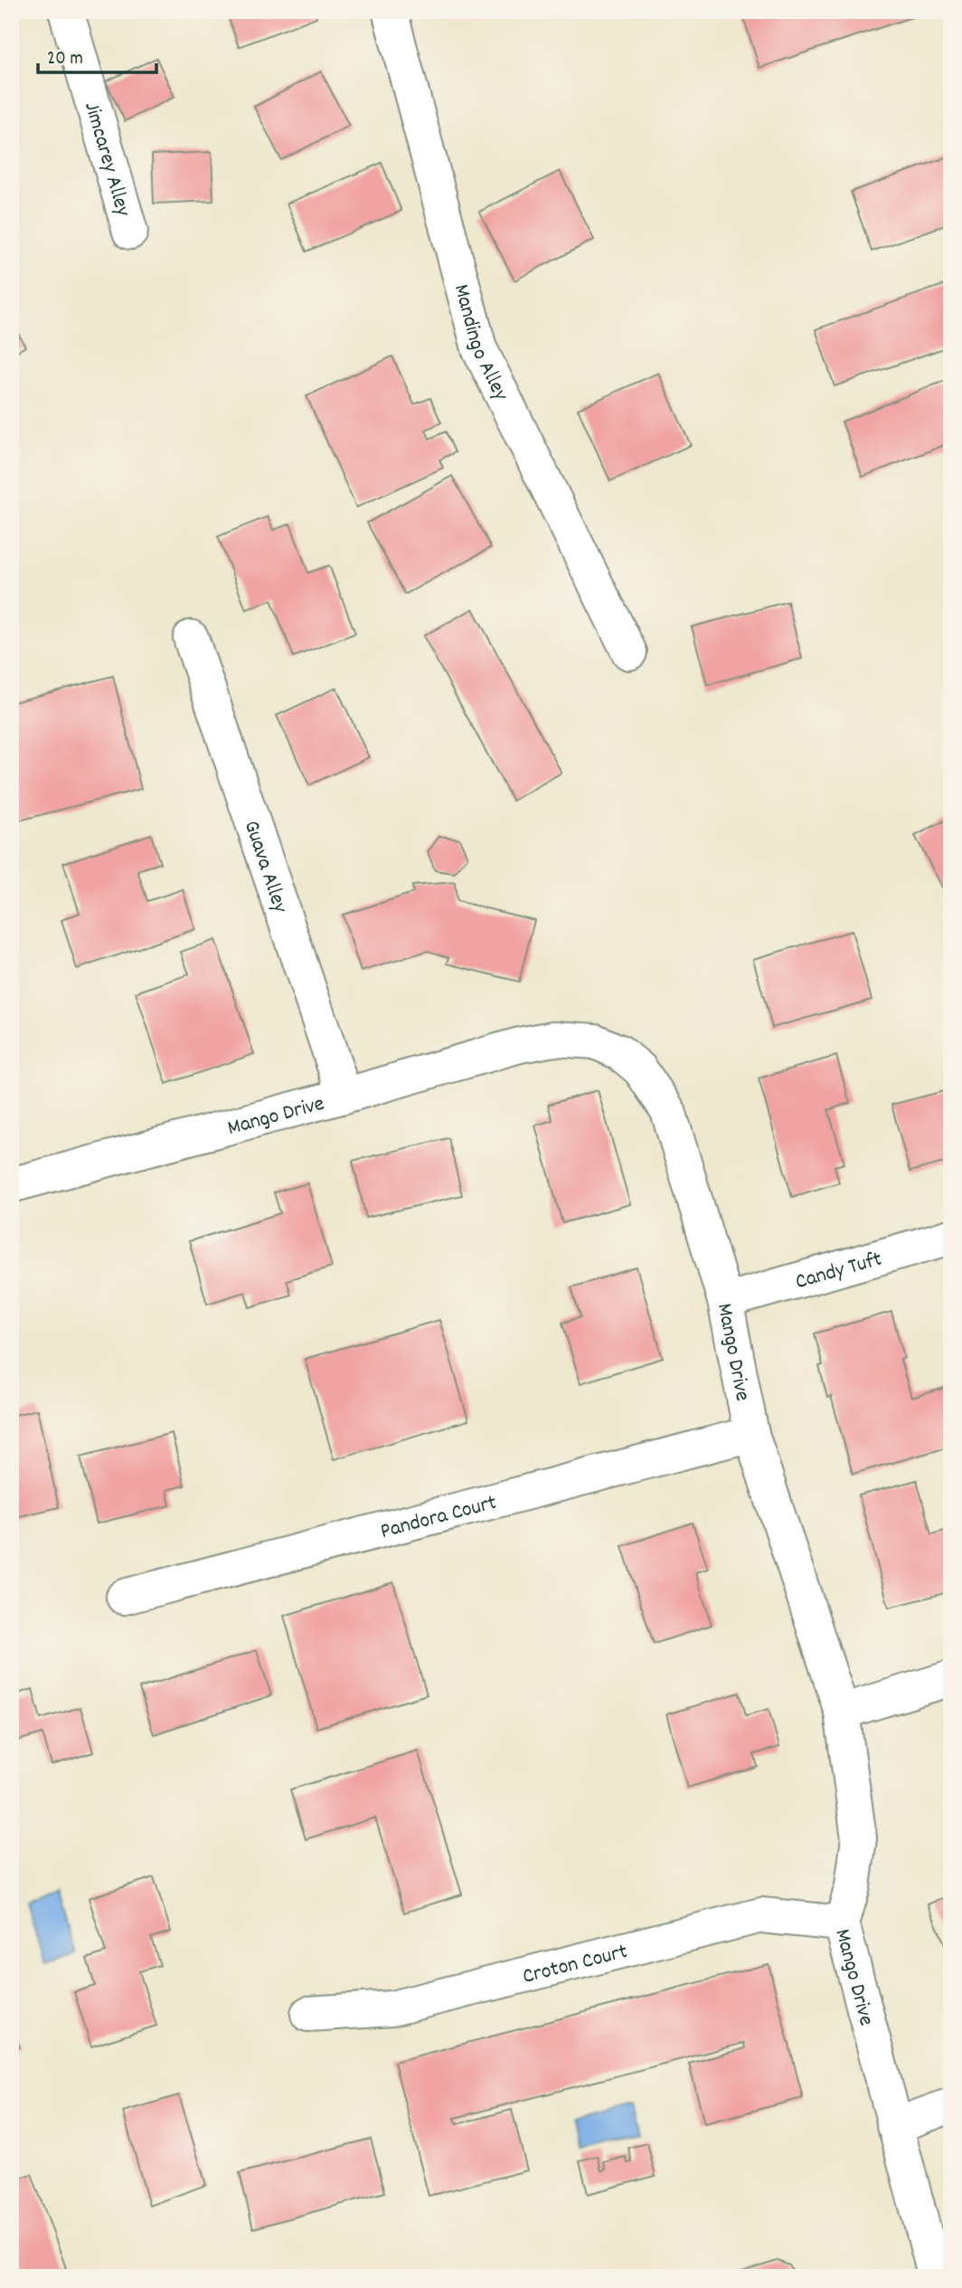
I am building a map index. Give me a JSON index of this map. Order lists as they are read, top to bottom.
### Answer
{
  "streets": {
    "street": [
      "Jimcarey Alley",
      "Mandingo Alley",
      "Guava Alley",
      "Mango Drive",
      "Candy Tuft",
      "Pandora Court",
      "Croton Court"
    ]
  },
  "crossings": [
    ["Guava Alley", "Mango Drive"],
    ["Mango Drive", "Candy Tuft"],
    ["Mango Drive", "Pandora Court"],
    ["Mango Drive", "Croton Court"]
  ],
  "scale_bar": "20 m"
}
